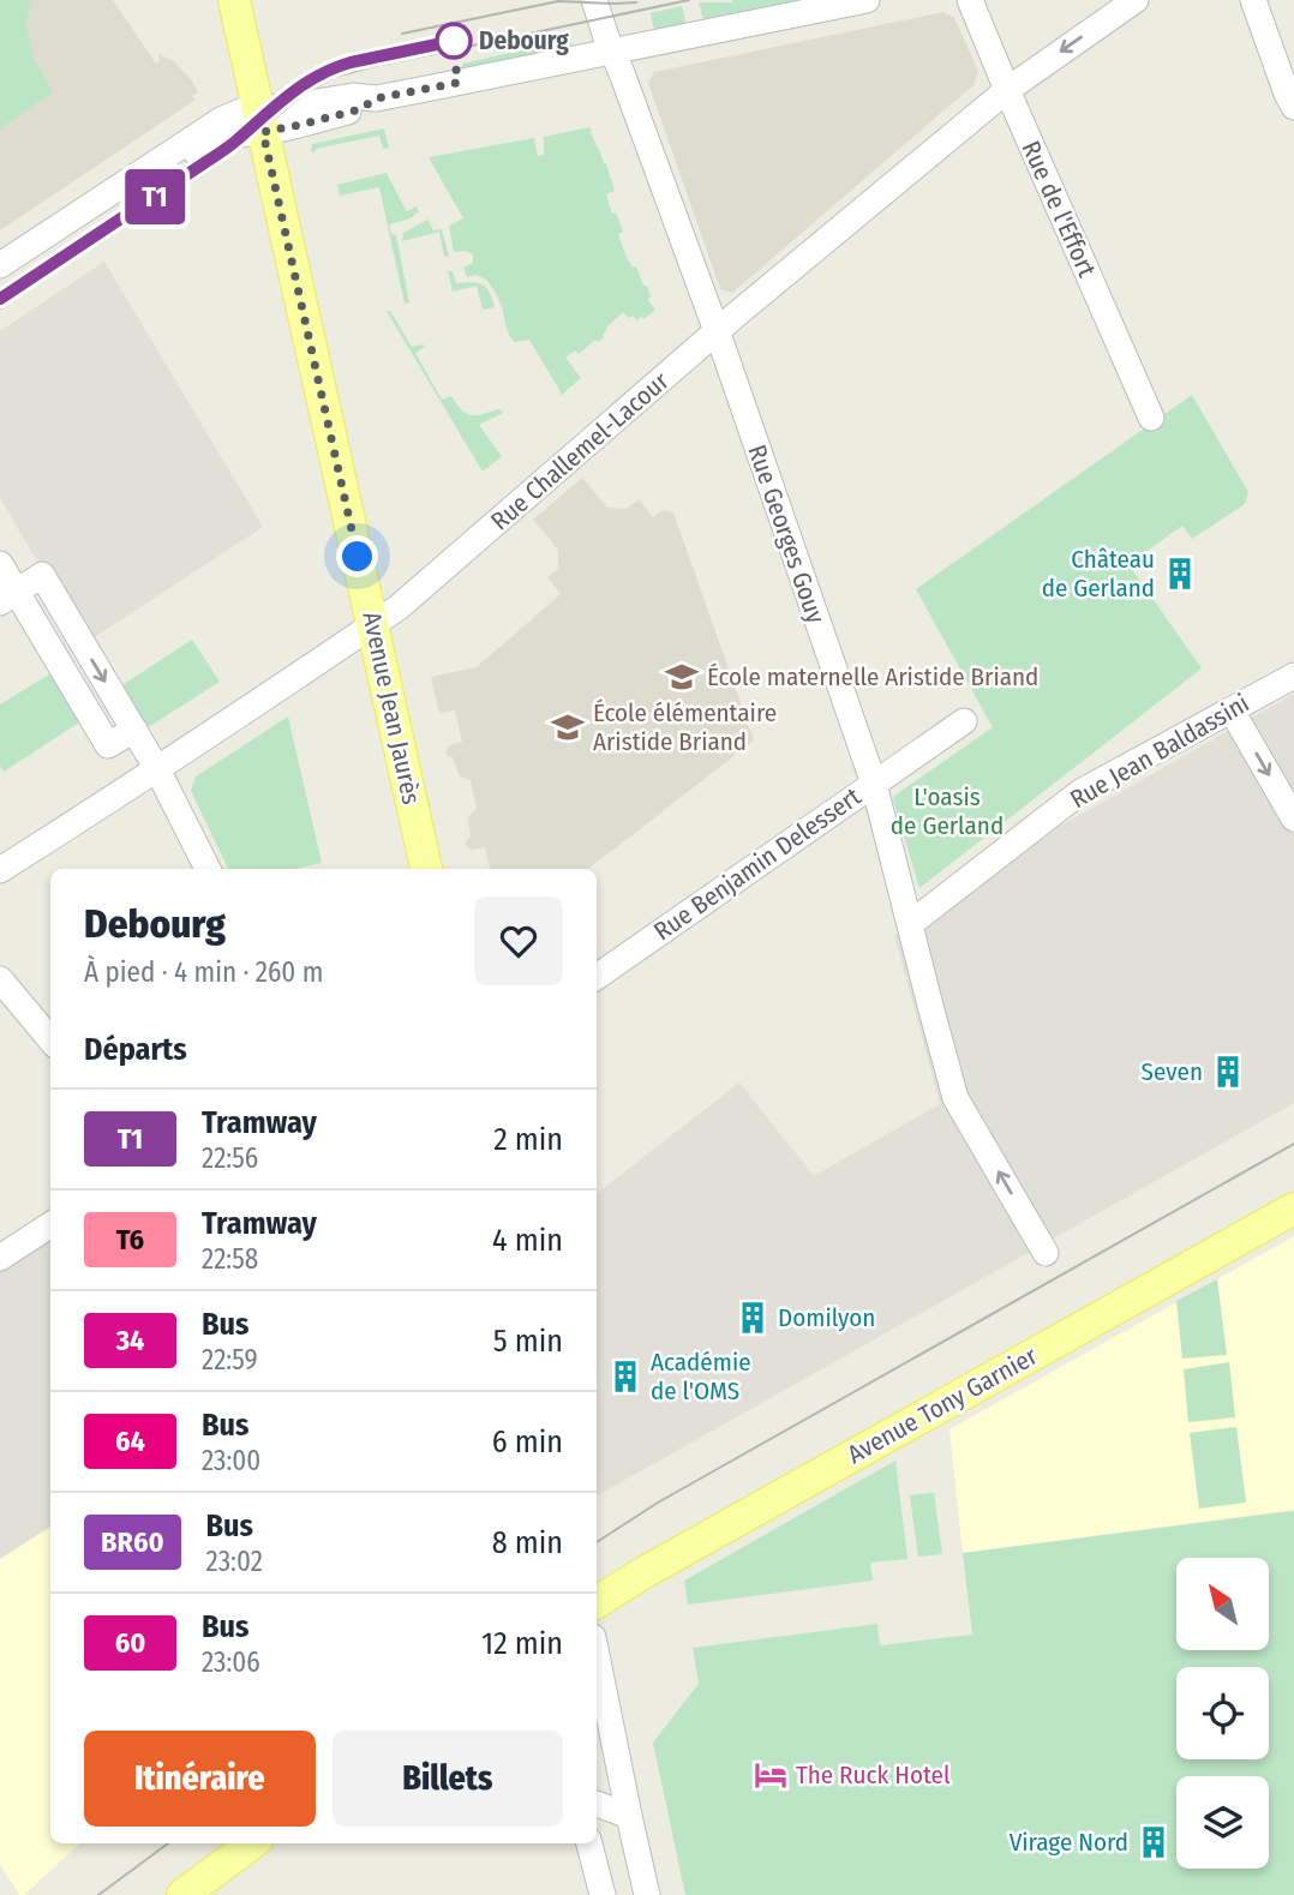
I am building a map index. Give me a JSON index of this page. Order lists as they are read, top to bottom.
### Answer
{
  "streets": {
    "main road": ["Avenue Jean Jaurès", "Avenue Tony Garnier"],
    "street": [
      "Rue de l'Effort",
      "Rue Challemel-Lacour",
      "Rue Georges Gouy",
      "Rue Jean Baldassini",
      "Rue Benjamin Delessert"
    ]
  },
  "crossings": [
    ["Rue de l'Effort", "Rue Challemel-Lacour"],
    ["Rue Challemel-Lacour", "Rue Georges Gouy"],
    ["Rue Challemel-Lacour", "Avenue Jean Jaurès"],
    ["Rue Georges Gouy", "Rue Jean Baldassini"],
    ["Rue Georges Gouy", "Rue Benjamin Delessert"]
  ],
  "parks": ["L'oasis de Gerland"],
  "places": {
    "other": ["Debourg"],
    "building": [
      "Château de Gerland",
      "Seven",
      "Domilyon",
      "Académie de l'OMS",
      "Virage Nord"
    ],
    "school or university": ["École maternelle Aristide Briand", "École élémentaire Aristide Briand"],
    "hotel": ["The Ruck Hotel"]
  },
  "lines": ["tram line T1"],
  "north": "top left",
  "page": {
    "on_map": "T1",
    "heading": [
      ["Debourg", "À pied · 4 min · 260 m"],
      "Départs"
    ],
    "list": [
      {
        "mark": "T1",
        "name": "Tramway",
        "note": "22:56",
        "value": "2 min"
      },
      {
        "mark": "T6",
        "name": "Tramway",
        "note": "22:58",
        "value": "4 min"
      },
      {
        "mark": "34",
        "name": "Bus",
        "note": "22:59",
        "value": "5 min"
      },
      {
        "mark": "64",
        "name": "Bus",
        "note": "23:00",
        "value": "6 min"
      },
      {
        "mark": "BR60",
        "name": "Bus",
        "note": "23:02",
        "value": "8 min"
      },
      {
        "mark": "60",
        "name": "Bus",
        "note": "23:06",
        "value": "12 min"
      }
    ],
    "buttons": ["Itinéraire", "Billets"]
  }
}
